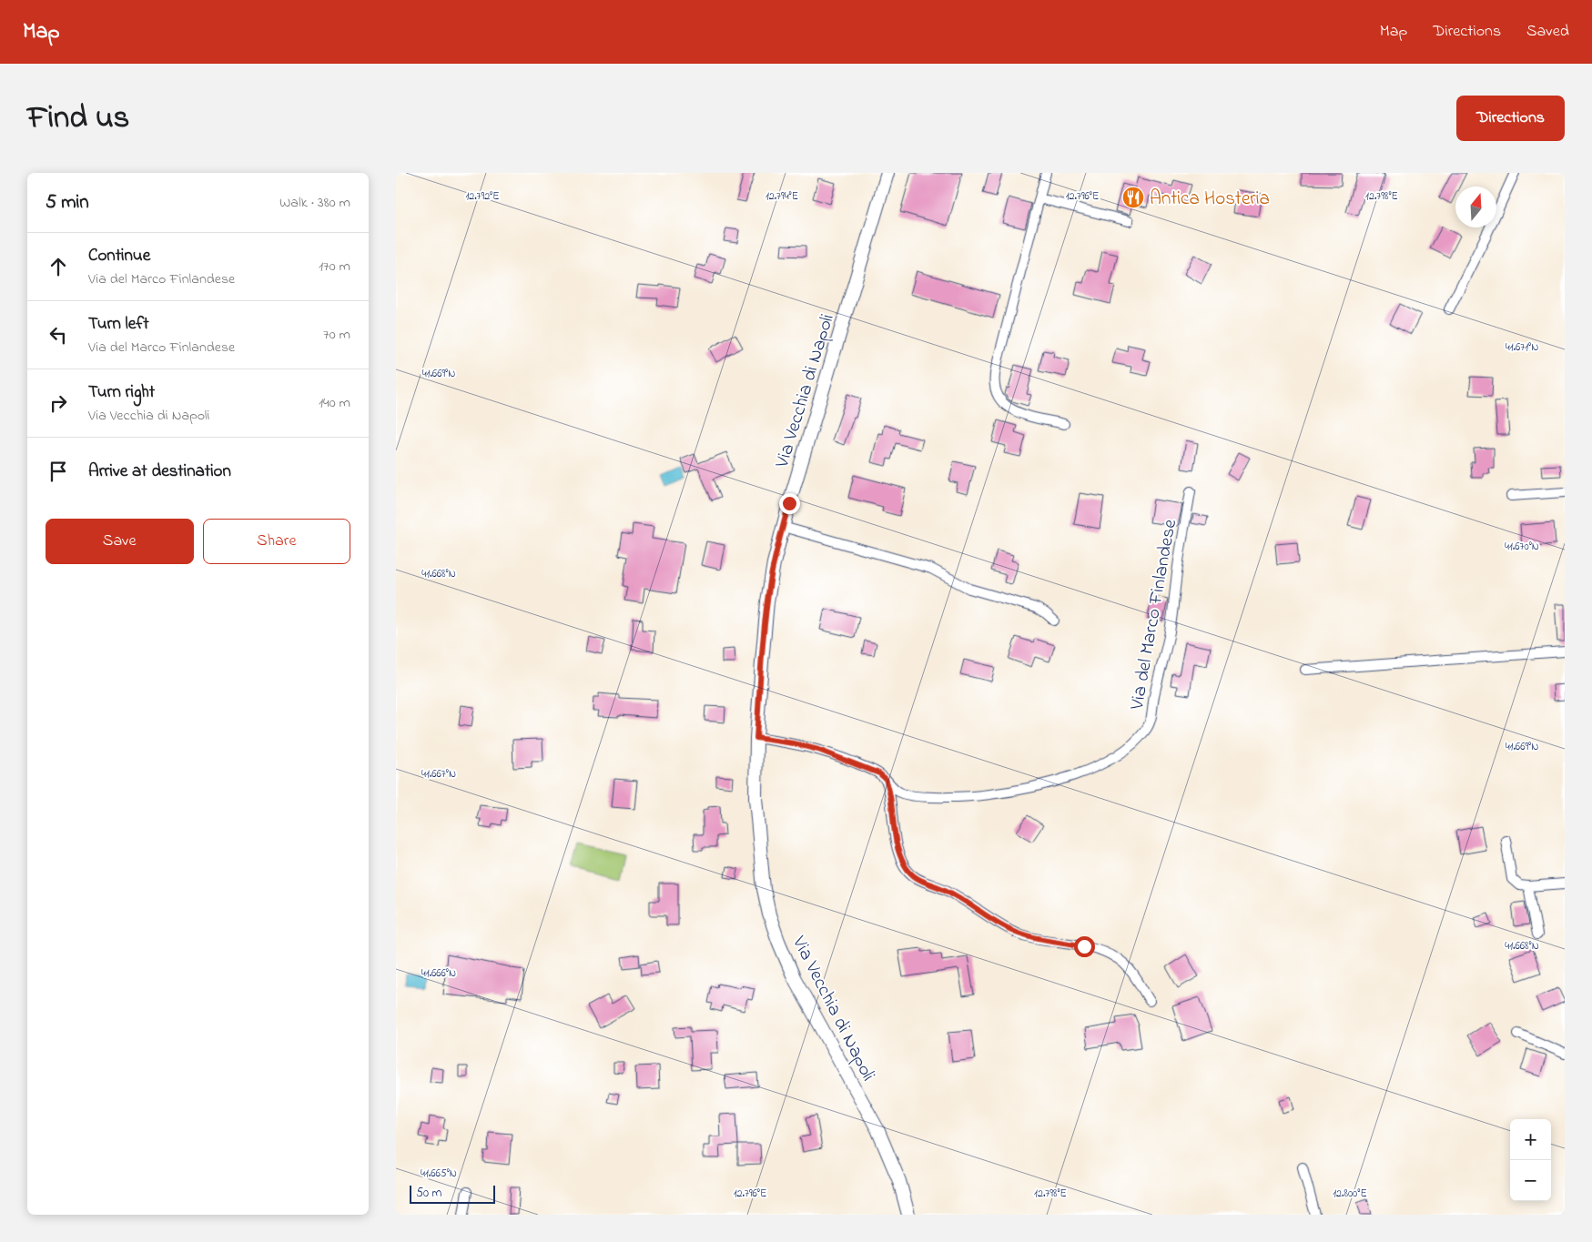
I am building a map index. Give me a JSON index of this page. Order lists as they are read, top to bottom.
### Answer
{
  "streets": {
    "street": ["Via Vecchia di Napoli", "Via del Marco Finlandese"]
  },
  "crossings": [
    ["Via Vecchia di Napoli", "Via del Marco Finlandese"]
  ],
  "places": {
    "restaurant": ["Antica Hosteria"]
  },
  "scale_bar": "50 m",
  "north": "top",
  "page": {
    "header": "Map",
    "nav": ["Map", "Directions", "Saved"],
    "title": "Find us",
    "buttons": [
      "Directions",
      ["Save", "Share"]
    ],
    "heading": ["5 min", "Walk · 380 m"],
    "list": [
      ["Continue", "Via del Marco Finlandese", "170 m"],
      ["Turn left", "Via del Marco Finlandese", "70 m"],
      ["Turn right", "Via Vecchia di Napoli", "140 m"],
      "Arrive at destination"
    ],
    "map_buttons": ["+", "−"],
    "scale": "50 m"
  },
  "coordinates": [
    "12.792°E",
    "12.794°E",
    "12.796°E",
    "12.798°E",
    "41.671°N",
    "41.669°N",
    "41.670°N",
    "41.668°N",
    "41.667°N",
    "41.666°N",
    "41.665°N",
    "12.800°E"
  ]
}
